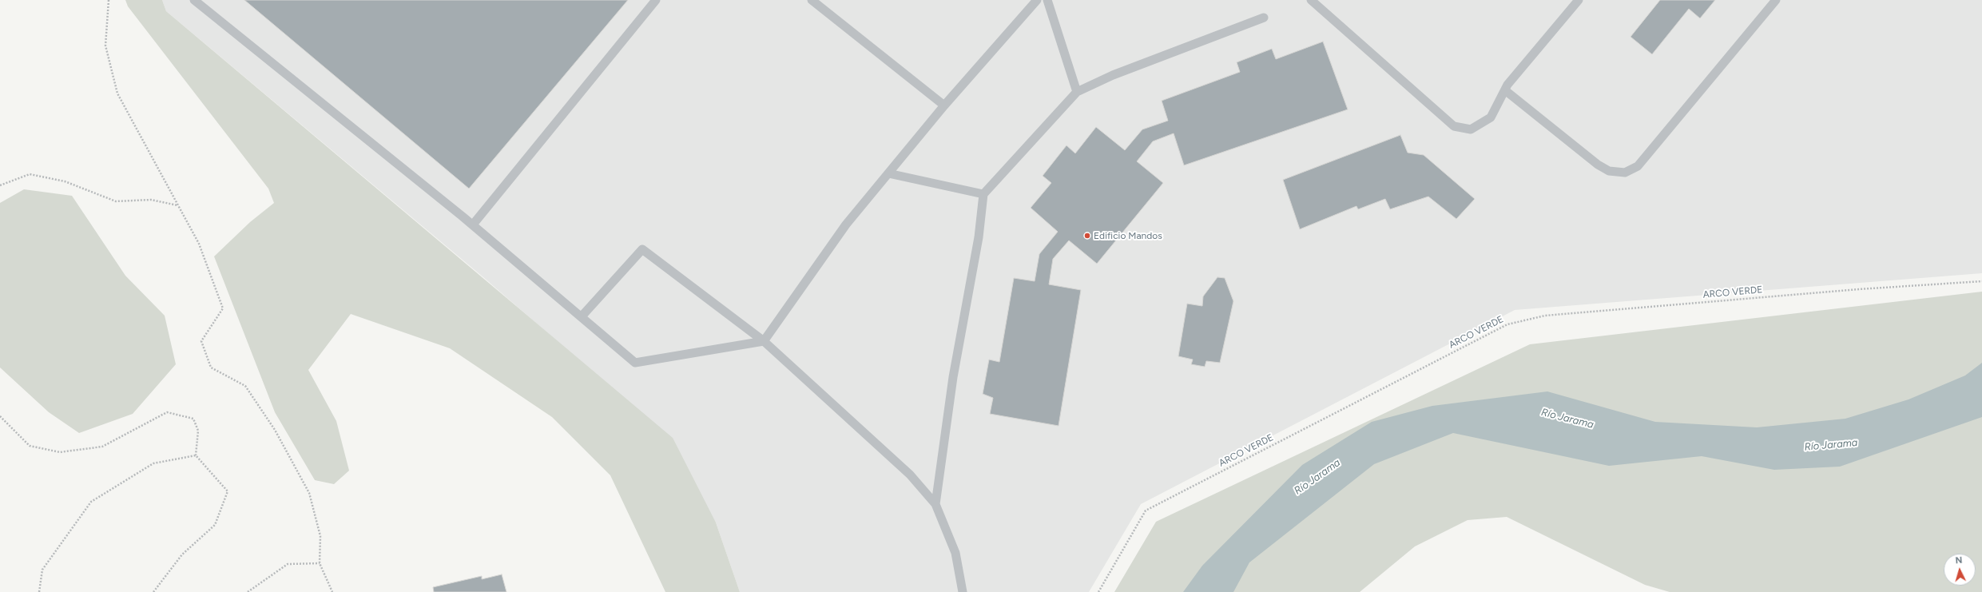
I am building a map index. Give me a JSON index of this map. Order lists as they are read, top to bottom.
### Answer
{
  "streets": {
    "path": ["ARCO VERDE"]
  },
  "water": ["Río Jarama"],
  "places": ["Edificio Mandos"],
  "north": "top"
}
